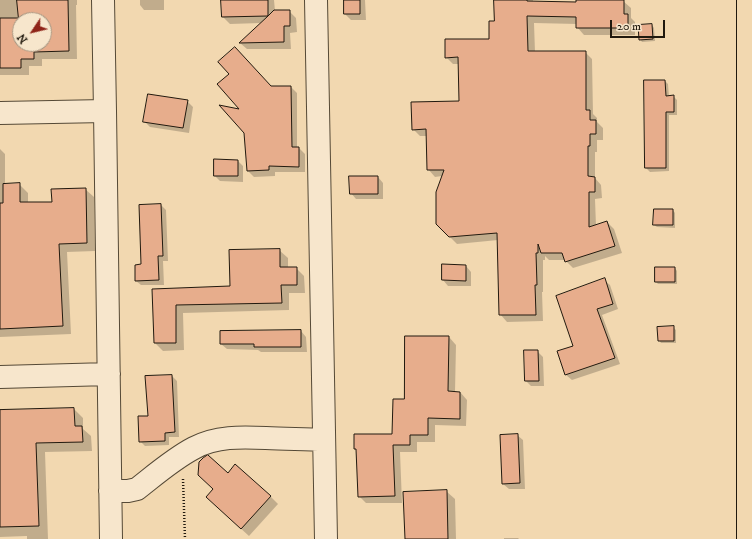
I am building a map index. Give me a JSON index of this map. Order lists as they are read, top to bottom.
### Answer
{
  "scale_bar": "20 m",
  "north": "bottom left"
}
